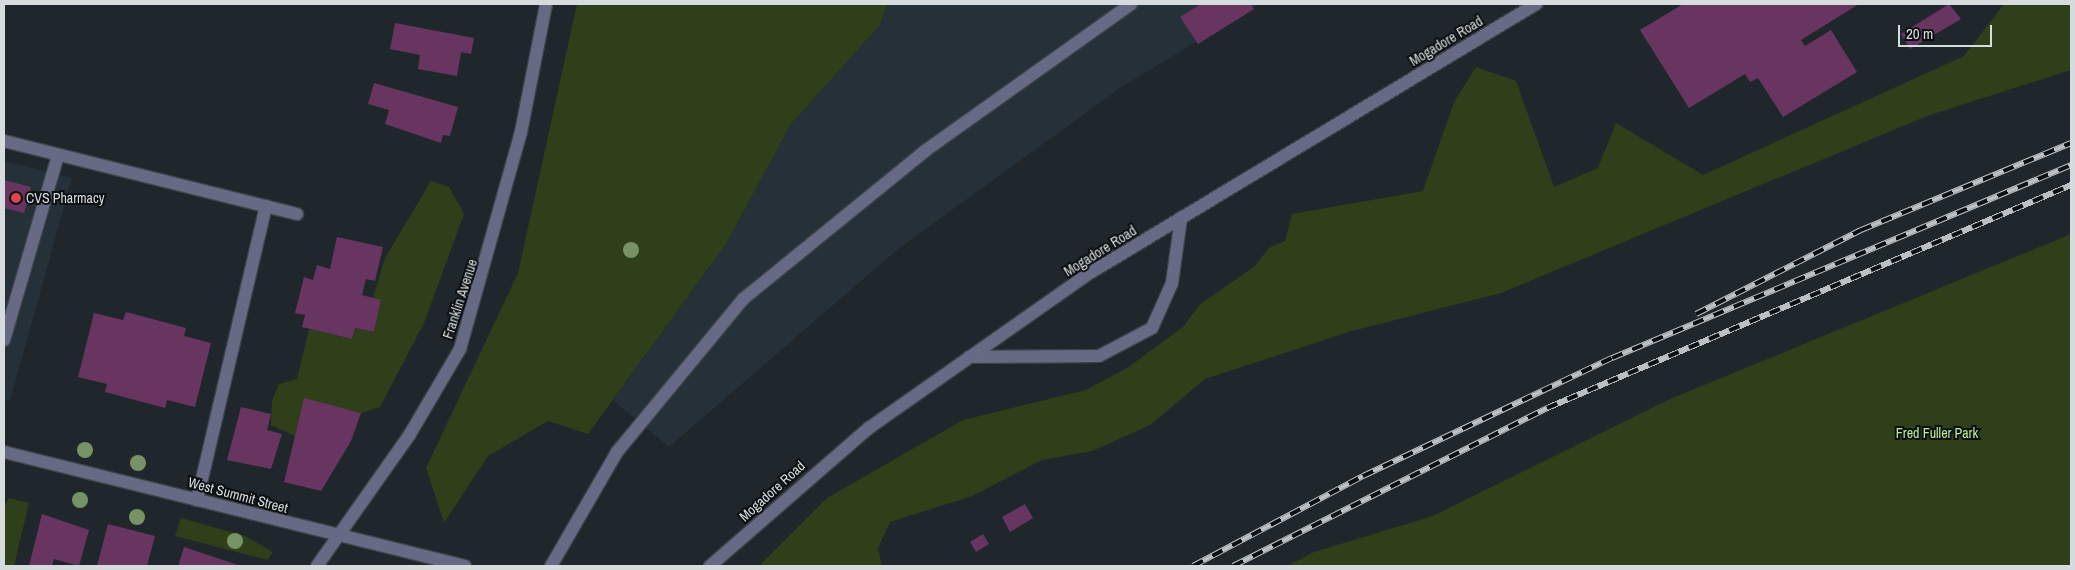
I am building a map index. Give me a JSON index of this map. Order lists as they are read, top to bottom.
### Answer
{
  "streets": {
    "street": ["Mogadore Road", "Franklin Avenue", "West Summit Street"]
  },
  "crossings": [
    ["Franklin Avenue", "West Summit Street"]
  ],
  "parks": ["Fred Fuller Park"],
  "places": ["CVS Pharmacy"],
  "scale_bar": "20 m"
}
